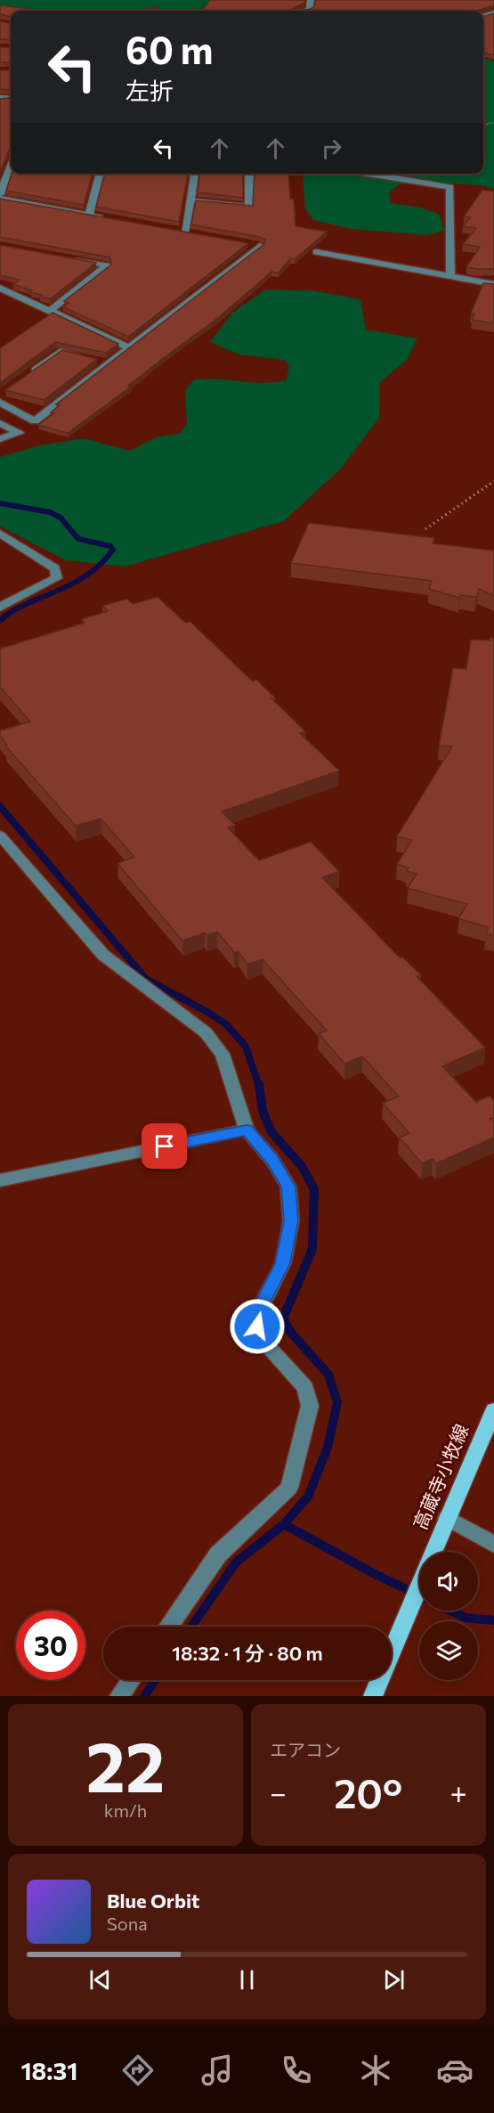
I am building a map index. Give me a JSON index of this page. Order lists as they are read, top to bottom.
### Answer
{
  "streets": {
    "main road": ["高蔵寺小牧線"]
  },
  "page": {
    "turn": ["60 m", "左折"],
    "limit": "30",
    "trip": "18:32 · 1 分 · 80 m",
    "tile": [
      ["22", "km/h"],
      "エアコン"
    ],
    "heat": ["−", "20°", "+"],
    "song": ["Blue Orbit", "Sona"],
    "tabs": "18:31"
  }
}
